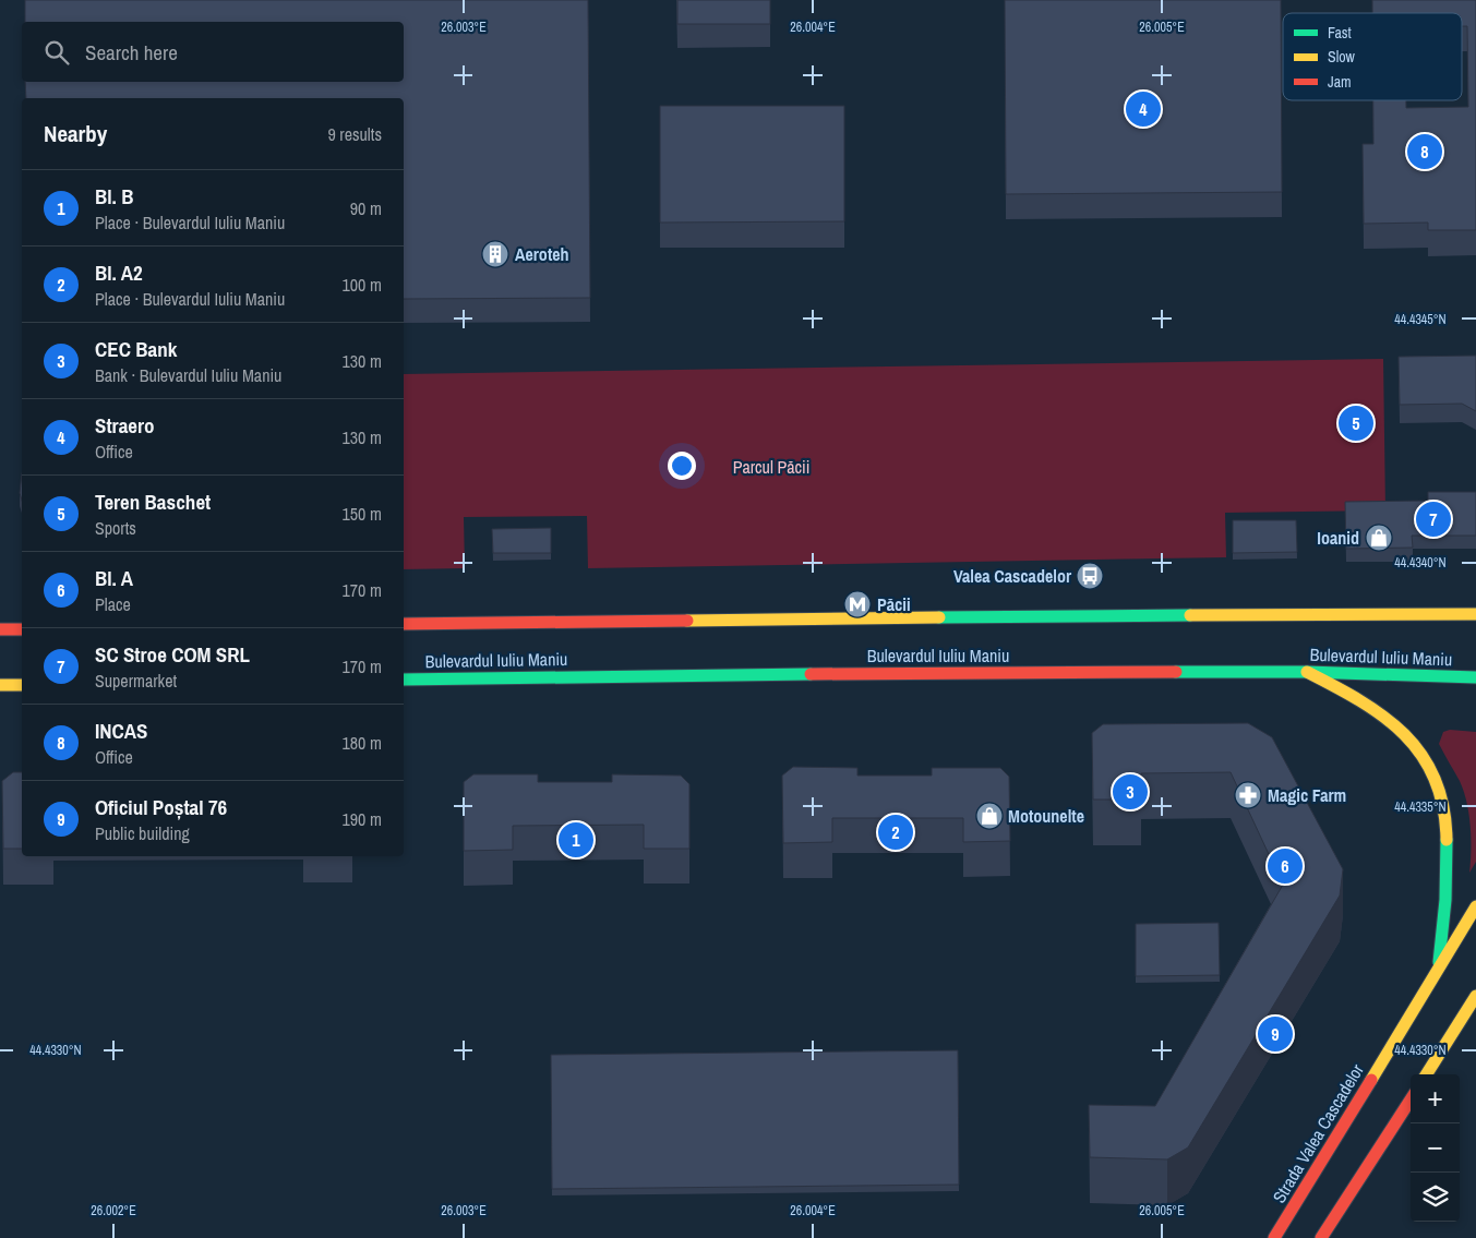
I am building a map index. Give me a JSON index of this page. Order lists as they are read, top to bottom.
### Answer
{
  "streets": {
    "main road": ["Bulevardul Iuliu Maniu", "Strada Valea Cascadelor"]
  },
  "parks": ["Parcul Păcii"],
  "places": {
    "building": ["Aeroteh"],
    "shop": ["Ioanid", "Motounelte"],
    "bus stop": ["Valea Cascadelor"],
    "metro station": ["Păcii"],
    "pharmacy": ["Magic Farm"]
  },
  "legend": ["Fast", "Slow", "Jam"],
  "page": {
    "search": "Search here",
    "pins": [
      "4",
      "8",
      "5",
      "7",
      "3",
      "2",
      "1",
      "6",
      "9"
    ],
    "heading": ["Nearby", "9 results"],
    "list": [
      {
        "mark": "1",
        "name": "Bl. B",
        "note": "Place · Bulevardul Iuliu Maniu",
        "value": "90 m"
      },
      {
        "mark": "2",
        "name": "Bl. A2",
        "note": "Place · Bulevardul Iuliu Maniu",
        "value": "100 m"
      },
      {
        "mark": "3",
        "name": "CEC Bank",
        "note": "Bank · Bulevardul Iuliu Maniu",
        "value": "130 m"
      },
      {
        "mark": "4",
        "name": "Straero",
        "note": "Office",
        "value": "130 m"
      },
      {
        "mark": "5",
        "name": "Teren Baschet",
        "note": "Sports",
        "value": "150 m"
      },
      {
        "mark": "6",
        "name": "Bl. A",
        "note": "Place",
        "value": "170 m"
      },
      {
        "mark": "7",
        "name": "SC Stroe COM SRL",
        "note": "Supermarket",
        "value": "170 m"
      },
      {
        "mark": "8",
        "name": "INCAS",
        "note": "Office",
        "value": "180 m"
      },
      {
        "mark": "9",
        "name": "Oficiul Poștal 76",
        "note": "Public building",
        "value": "190 m"
      }
    ],
    "map_buttons": ["+", "−"]
  },
  "coordinates": [
    "26.003°E",
    "26.004°E",
    "26.005°E",
    "44.4345°N",
    "44.4340°N",
    "44.4335°N",
    "44.4330°N",
    "26.002°E"
  ]
}
